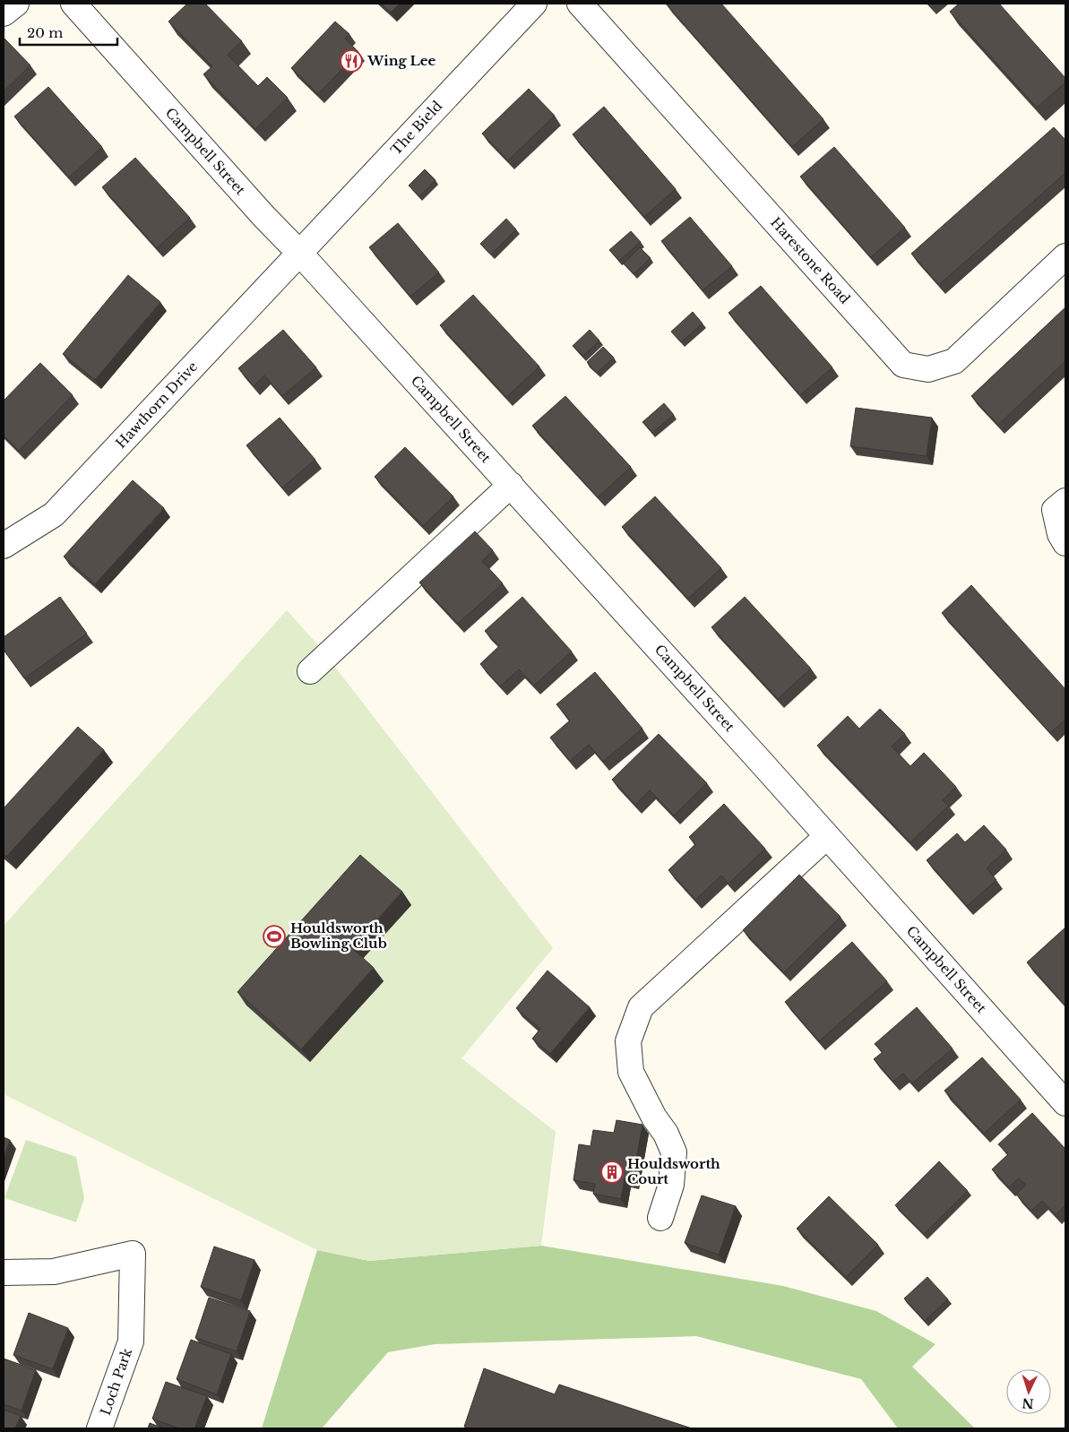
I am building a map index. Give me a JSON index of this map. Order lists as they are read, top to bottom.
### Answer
{
  "streets": {
    "street": [
      "The Bield",
      "Campbell Street",
      "Harestone Road",
      "Hawthorn Drive",
      "Loch Park"
    ]
  },
  "crossings": [
    ["The Bield", "Campbell Street"],
    ["The Bield", "Hawthorn Drive"],
    ["Campbell Street", "Hawthorn Drive"]
  ],
  "places": {
    "restaurant": ["Wing Lee"],
    "sports": ["Houldsworth Bowling Club"],
    "building": ["Houldsworth Court"]
  },
  "scale_bar": "20 m",
  "north": "bottom"
}
